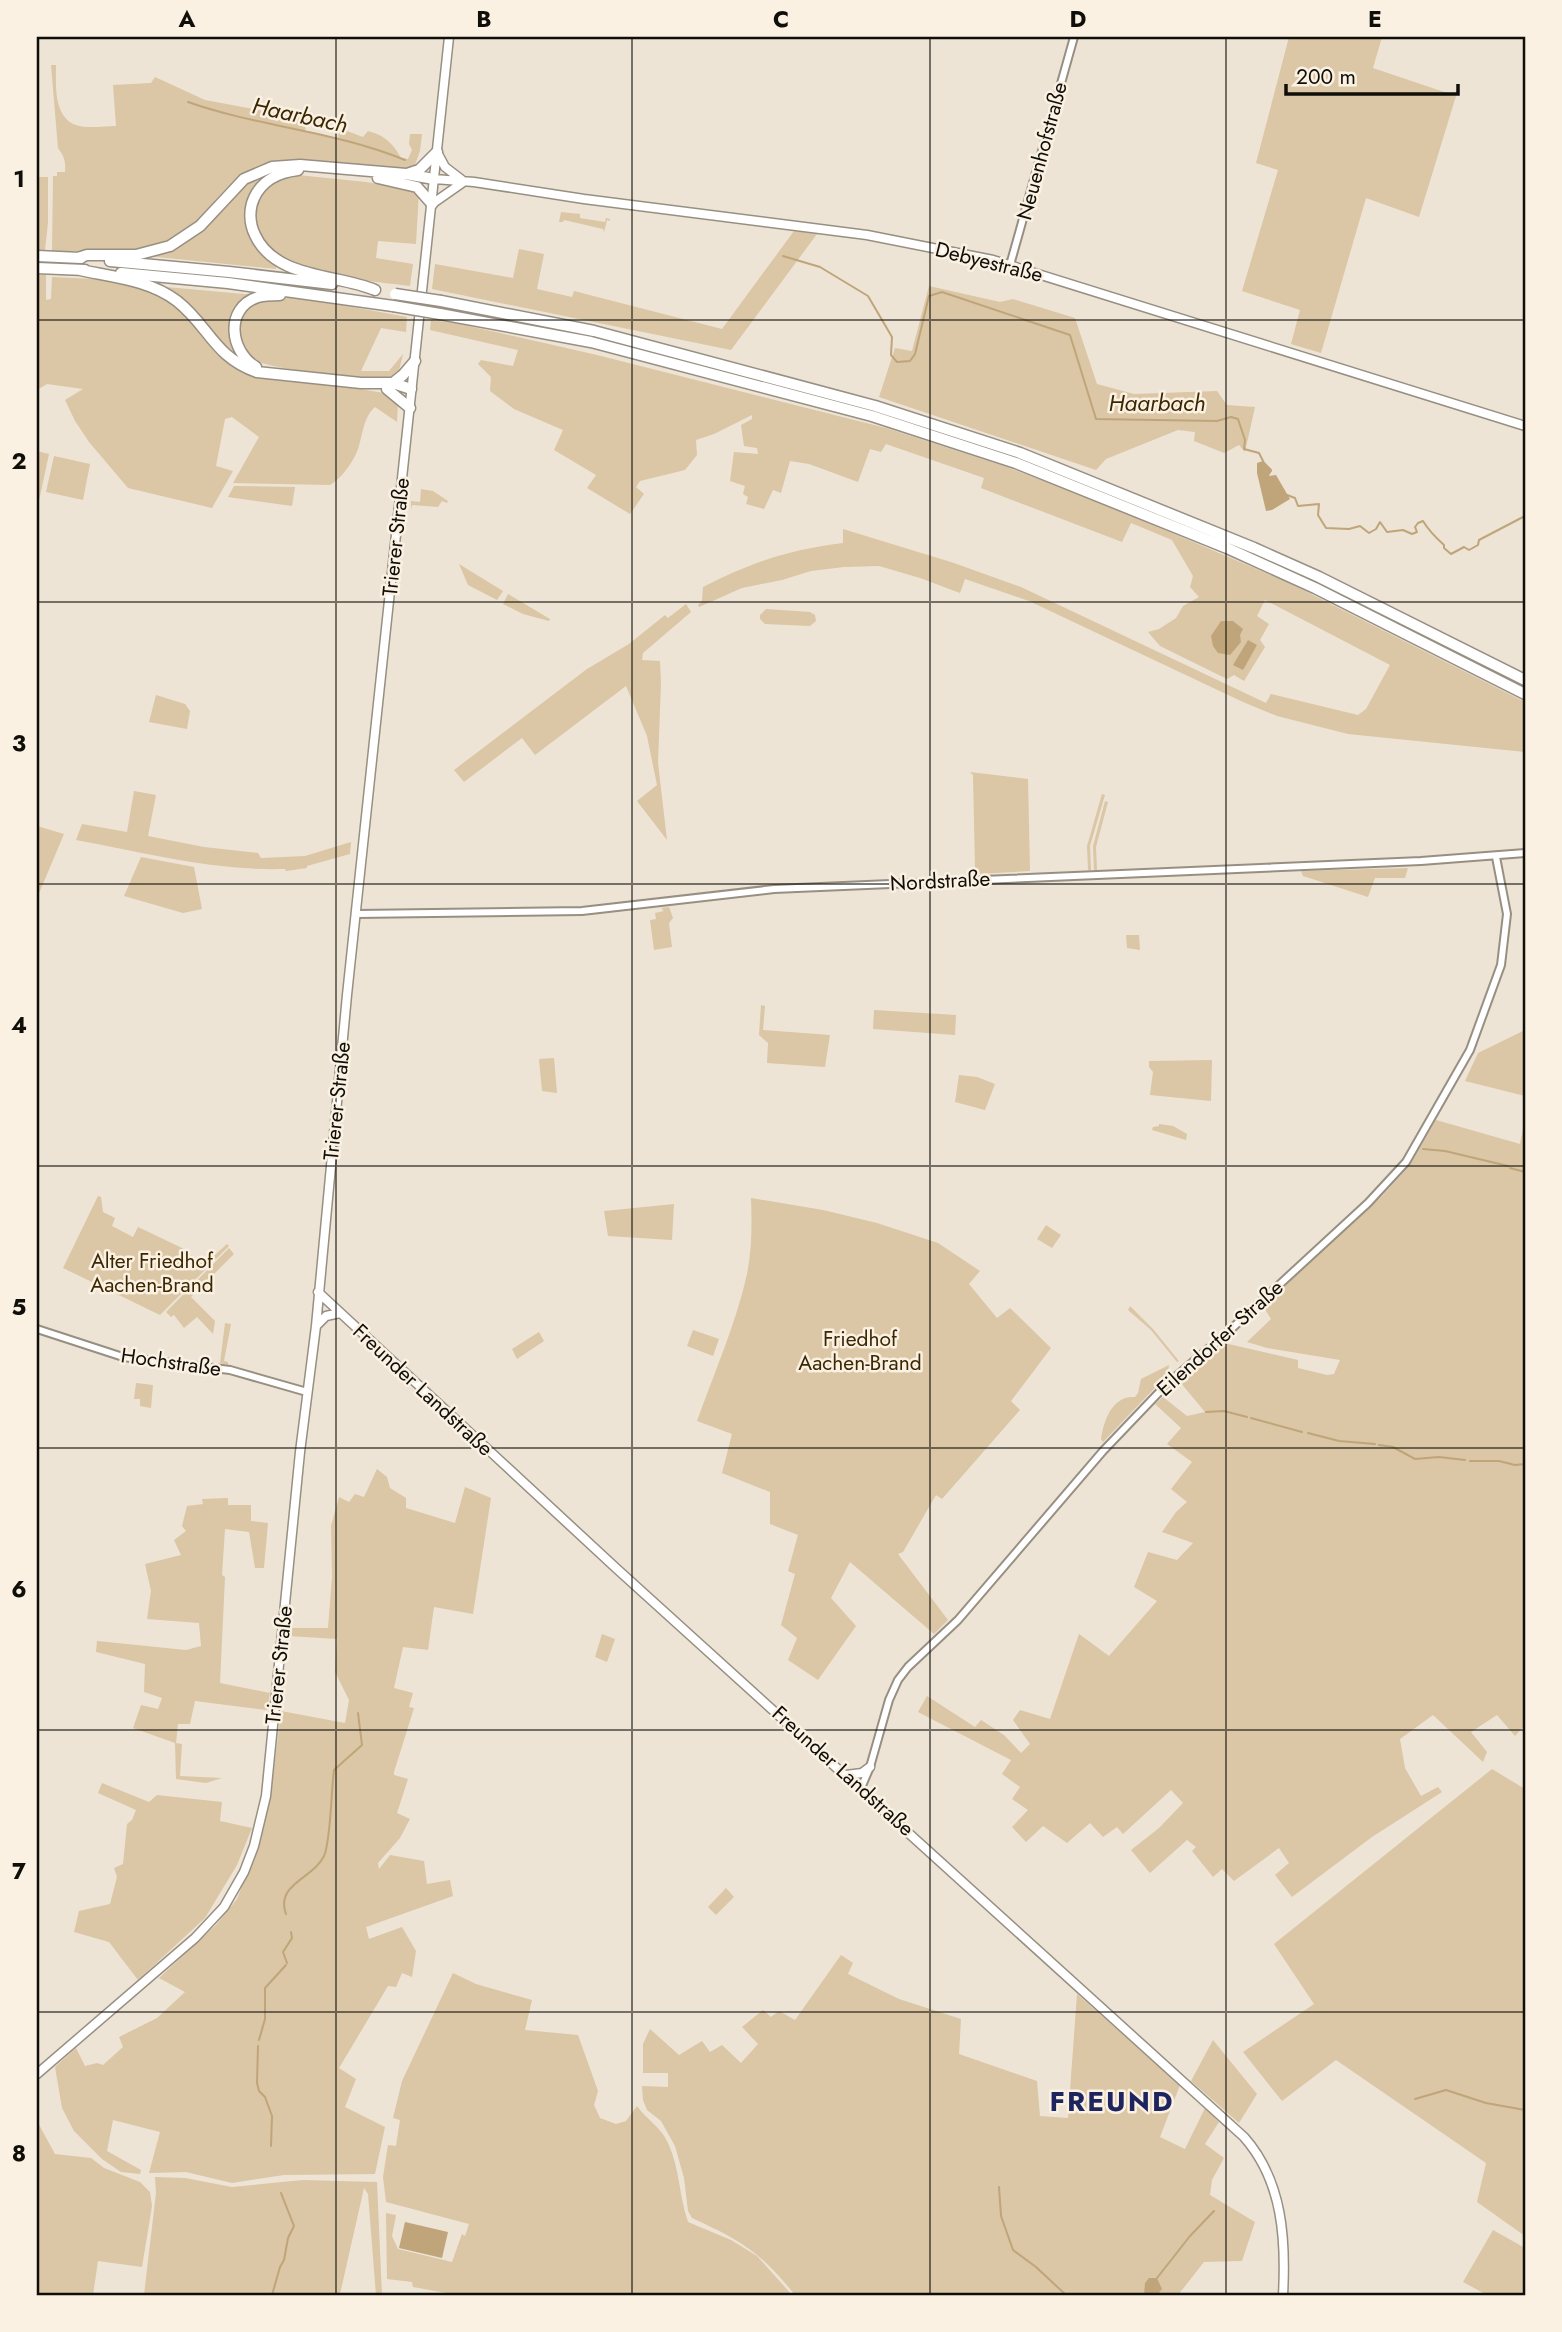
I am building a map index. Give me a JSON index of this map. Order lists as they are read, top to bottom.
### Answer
{
  "streets": {
    "main road": ["Debyestraße", "Trierer Straße", "Freunder Landstraße"],
    "street": [
      "Neuenhofstraße",
      "Nordstraße",
      "Eilendorfer Straße",
      "Hochstraße"
    ]
  },
  "crossings": [
    ["Neuenhofstraße", "Debyestraße"],
    ["Debyestraße", "Trierer Straße"],
    ["Trierer Straße", "Nordstraße"],
    ["Trierer Straße", "Hochstraße"],
    ["Trierer Straße", "Freunder Landstraße"],
    ["Nordstraße", "Eilendorfer Straße"],
    ["Eilendorfer Straße", "Freunder Landstraße"]
  ],
  "districts": ["FREUND"],
  "water": ["Haarbach"],
  "parks": ["Alter Friedhof Aachen-Brand", "Friedhof Aachen-Brand"],
  "scale_bar": "200 m",
  "grid": {
    "columns": [
      "A",
      "B",
      "C",
      "D",
      "E"
    ],
    "rows": [
      "1",
      "2",
      "3",
      "4",
      "5",
      "6",
      "7",
      "8"
    ]
  }
}
